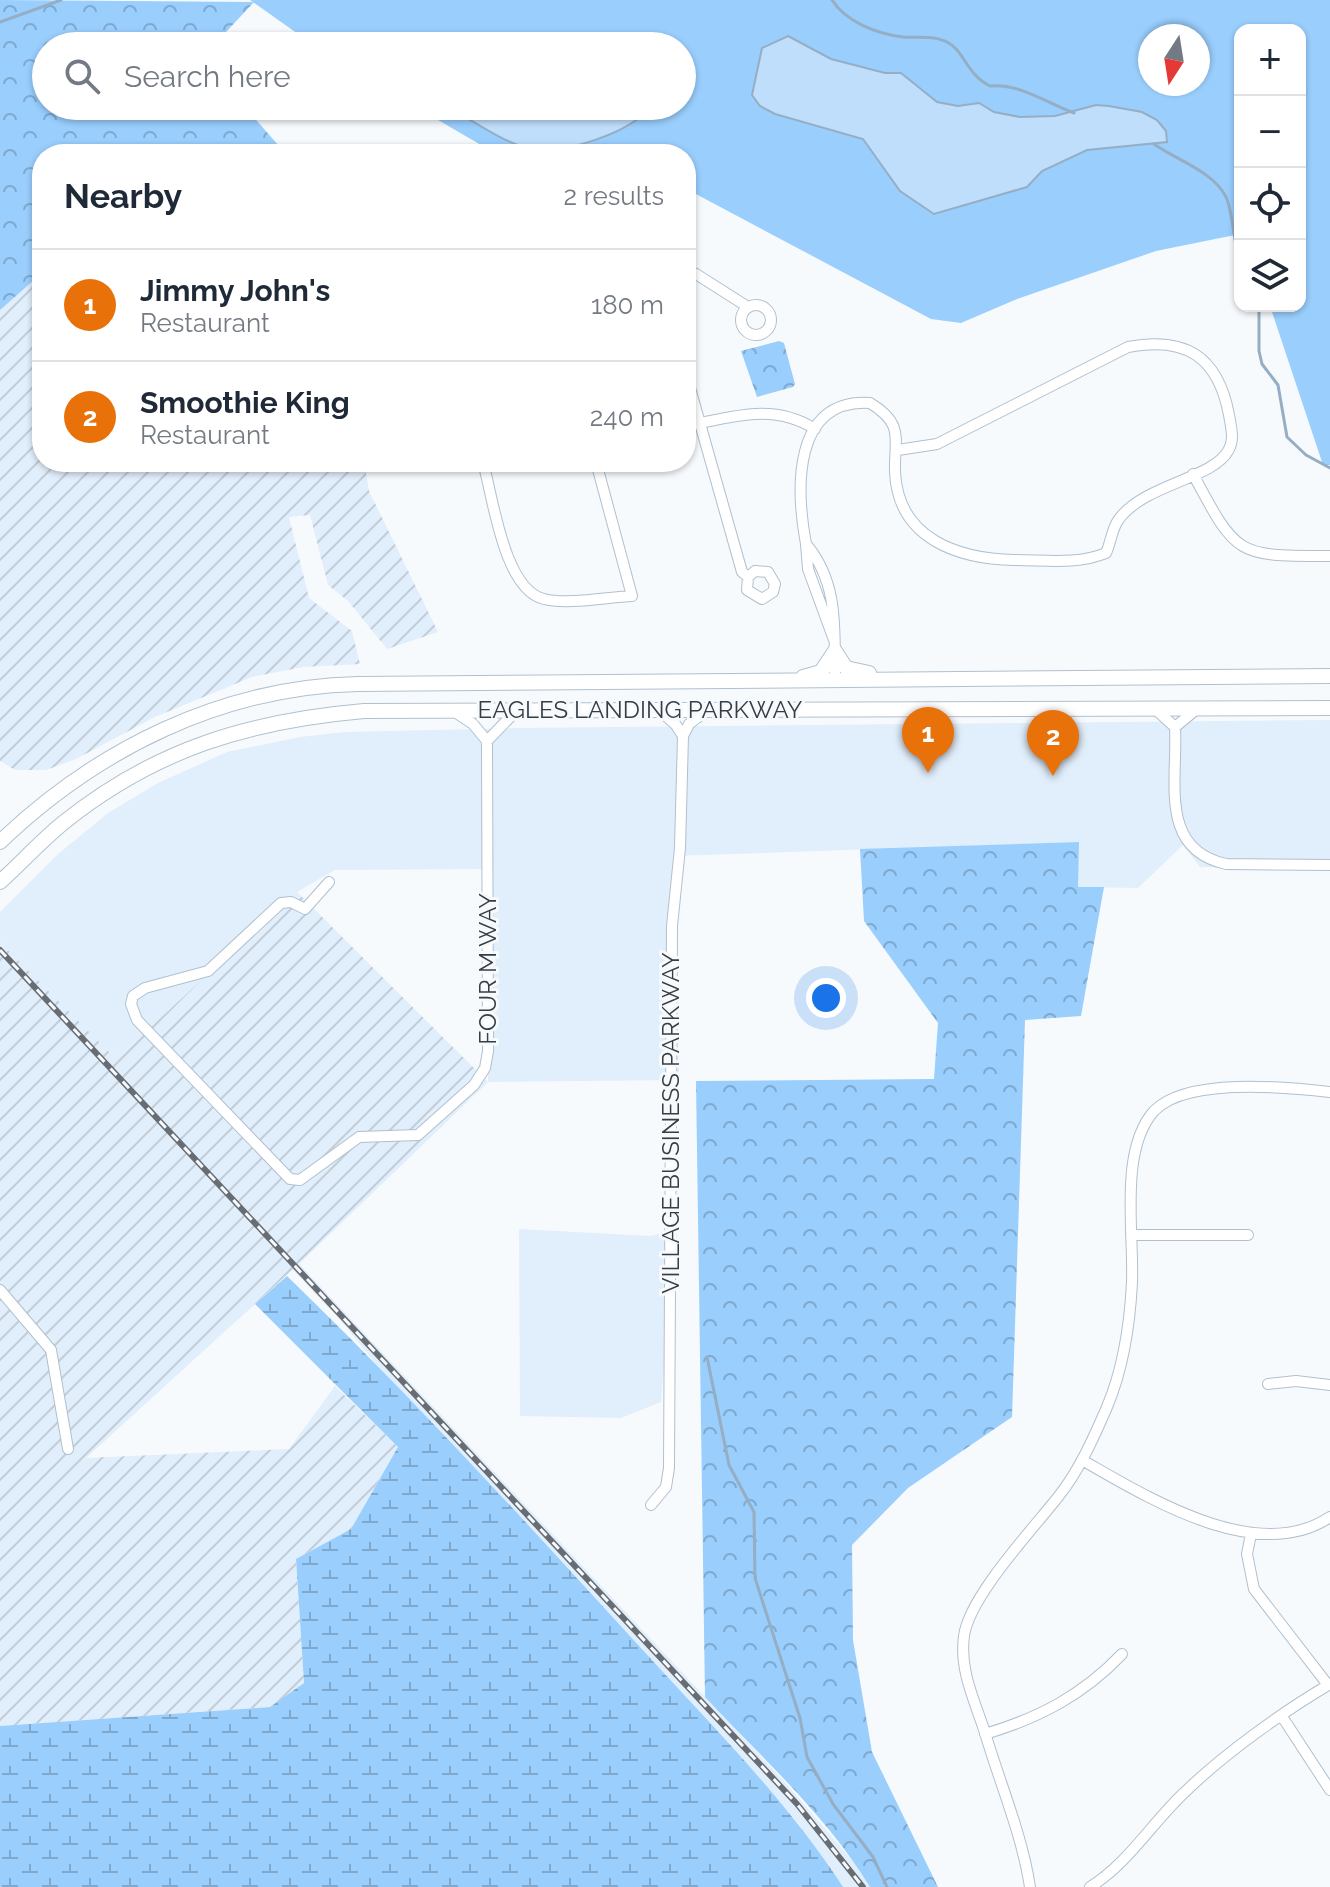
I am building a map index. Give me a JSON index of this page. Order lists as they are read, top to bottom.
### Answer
{
  "streets": {
    "main road": ["EAGLES LANDING PARKWAY"],
    "street": ["FOUR M WAY", "VILLAGE BUSINESS PARKWAY"]
  },
  "north": "bottom",
  "page": {
    "map_buttons": ["+", "−"],
    "search": "Search here",
    "heading": ["Nearby", "2 results"],
    "list": [
      {
        "mark": "1",
        "name": "Jimmy John's",
        "note": "Restaurant",
        "value": "180 m"
      },
      {
        "mark": "2",
        "name": "Smoothie King",
        "note": "Restaurant",
        "value": "240 m"
      }
    ],
    "pins": ["1", "2"]
  }
}
